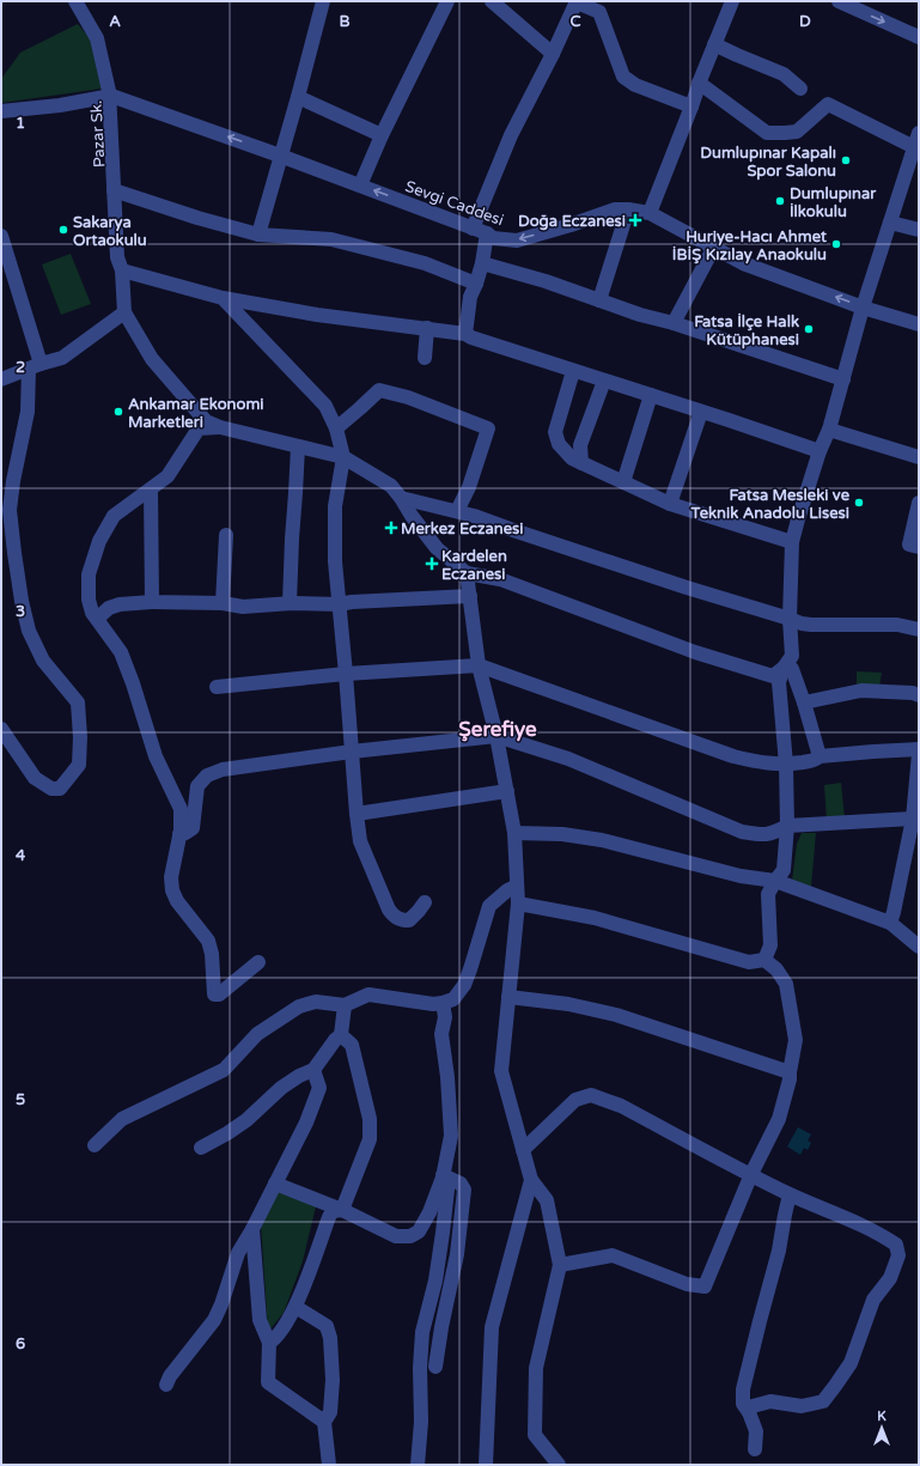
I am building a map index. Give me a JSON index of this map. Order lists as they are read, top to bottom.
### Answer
{
  "streets": {
    "street": ["Pazar Sk.", "Sevgi Caddesi"]
  },
  "crossings": [
    ["Pazar Sk.", "Sevgi Caddesi"]
  ],
  "districts": ["Şerefiye"],
  "places": {
    "other": [
      "Dumlupınar Kapalı Spor Salonu",
      "Dumlupınar İlkokulu",
      "Sakarya Ortaokulu",
      "Huriye-Hacı Ahmet İBİŞ Kızılay Anaokulu",
      "Fatsa İlçe Halk Kütüphanesi",
      "Ankamar Ekonomi Marketleri",
      "Fatsa Mesleki ve Teknik Anadolu Lisesi"
    ],
    "health": ["Doğa Eczanesi", "Merkez Eczanesi", "Kardelen Eczanesi"]
  },
  "north": "top",
  "grid": {
    "columns": [
      "A",
      "B",
      "C",
      "D"
    ],
    "rows": [
      "1",
      "2",
      "3",
      "4",
      "5",
      "6"
    ]
  }
}
